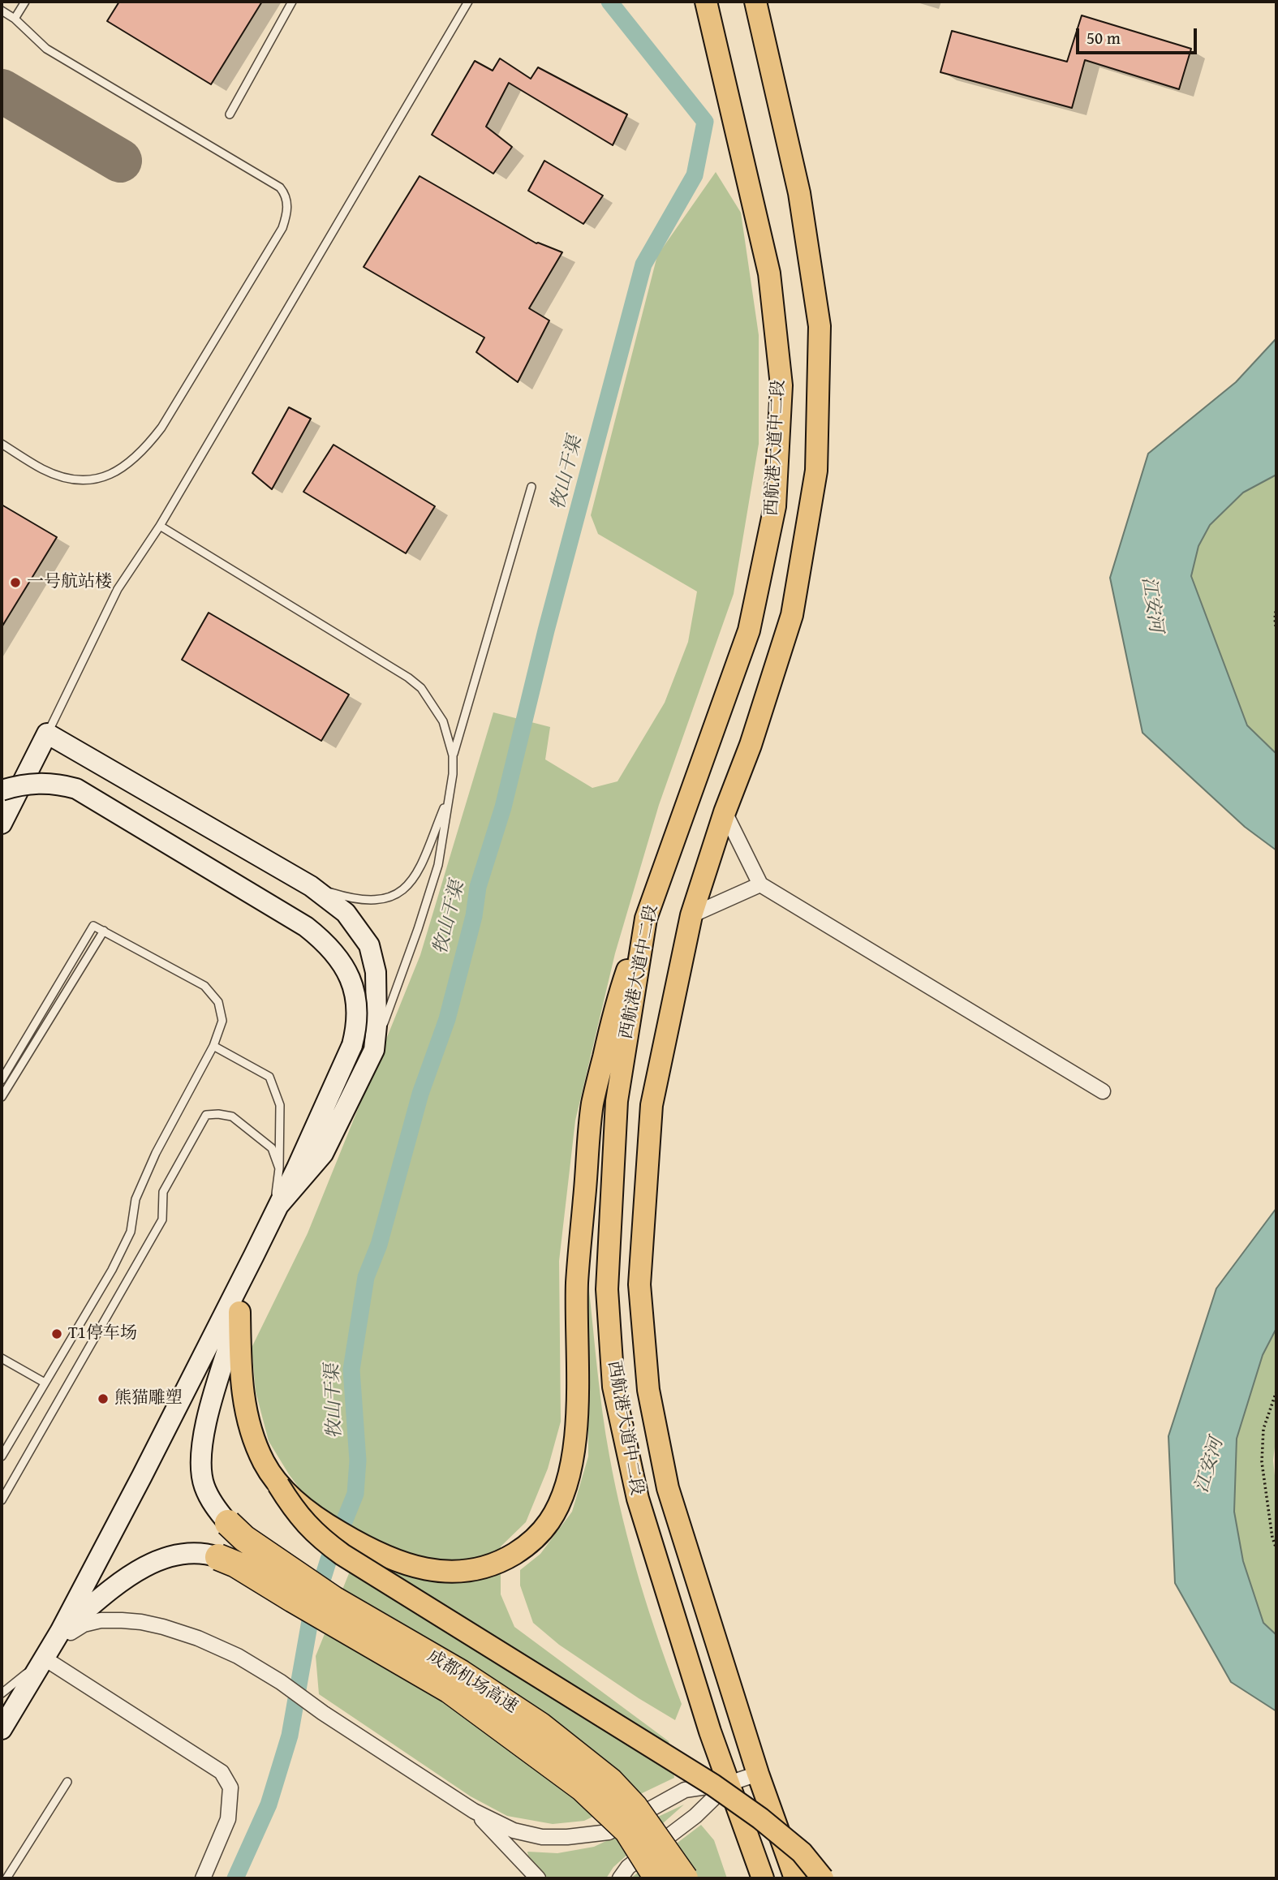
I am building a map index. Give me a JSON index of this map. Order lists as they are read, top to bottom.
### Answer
{
  "streets": {
    "highway": ["成都机场高速"],
    "main road": ["西航港大道中二段"]
  },
  "water": ["牧山干渠", "江安河"],
  "places": ["一号航站楼", "T1停车场", "熊猫雕塑"],
  "scale_bar": "50 m"
}
